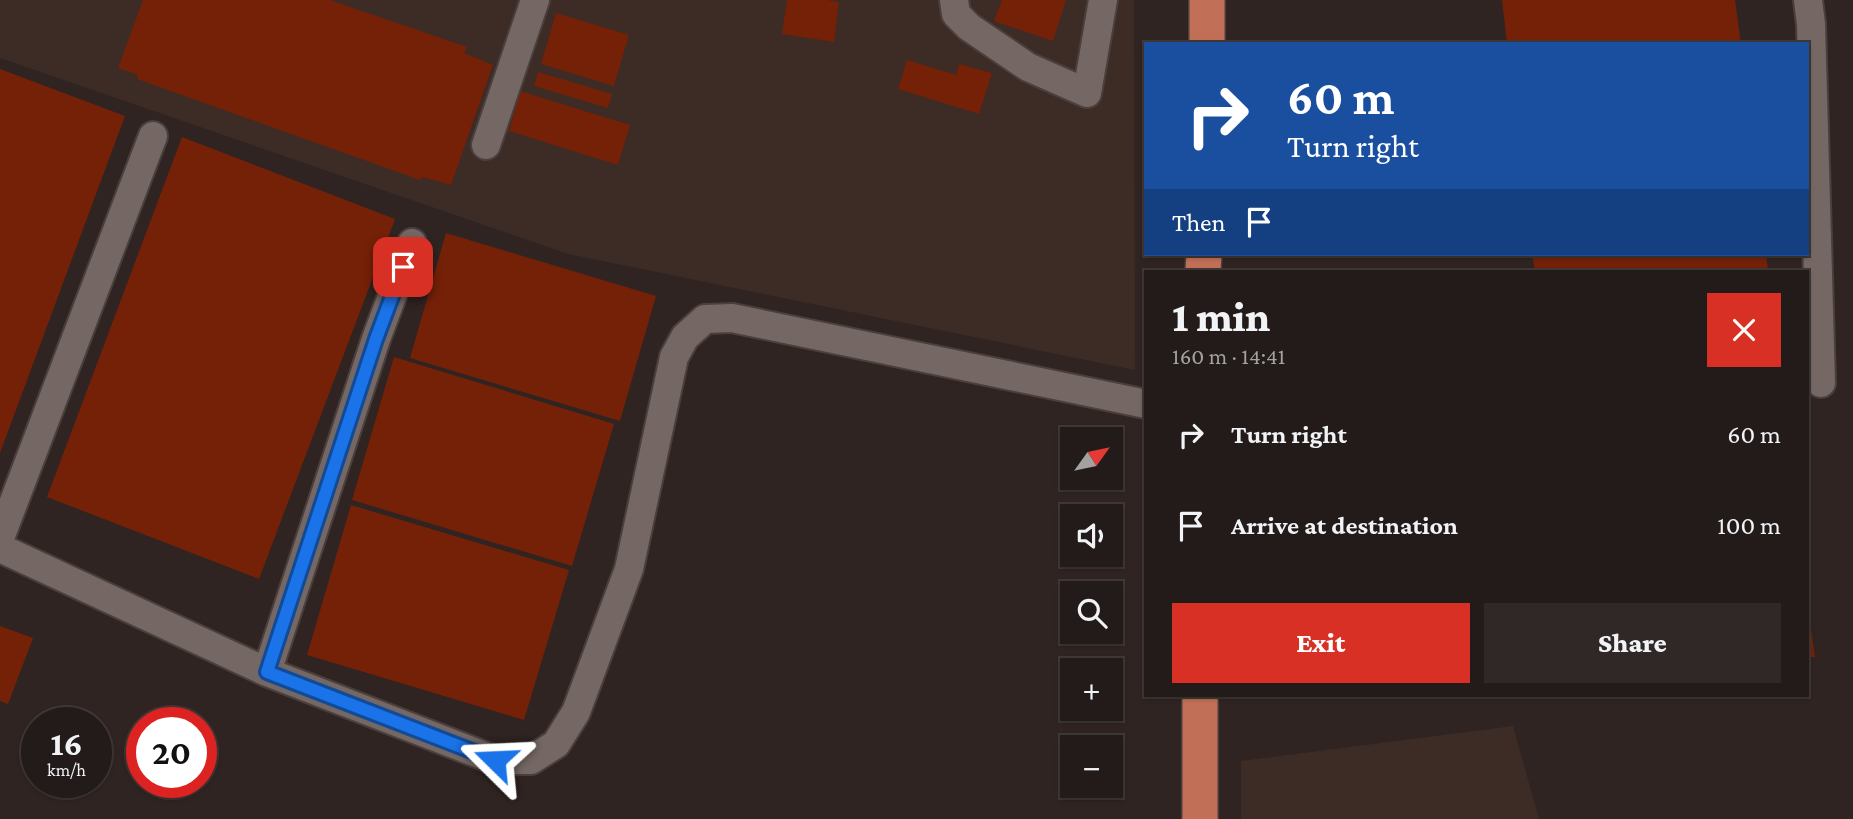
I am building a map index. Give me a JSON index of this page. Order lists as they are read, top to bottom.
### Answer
{
  "north": "top right",
  "page": {
    "turn": ["60 m", "Turn right"],
    "then": "Then",
    "heading": ["1 min", "160 m · 14:41"],
    "list": [
      {
        "name": "Turn right",
        "value": "60 m"
      },
      {
        "name": "Arrive at destination",
        "value": "100 m"
      }
    ],
    "map_buttons": ["+", "−"],
    "buttons": ["Exit", "Share"],
    "speed": "16 km/h",
    "limit": "20"
  }
}
